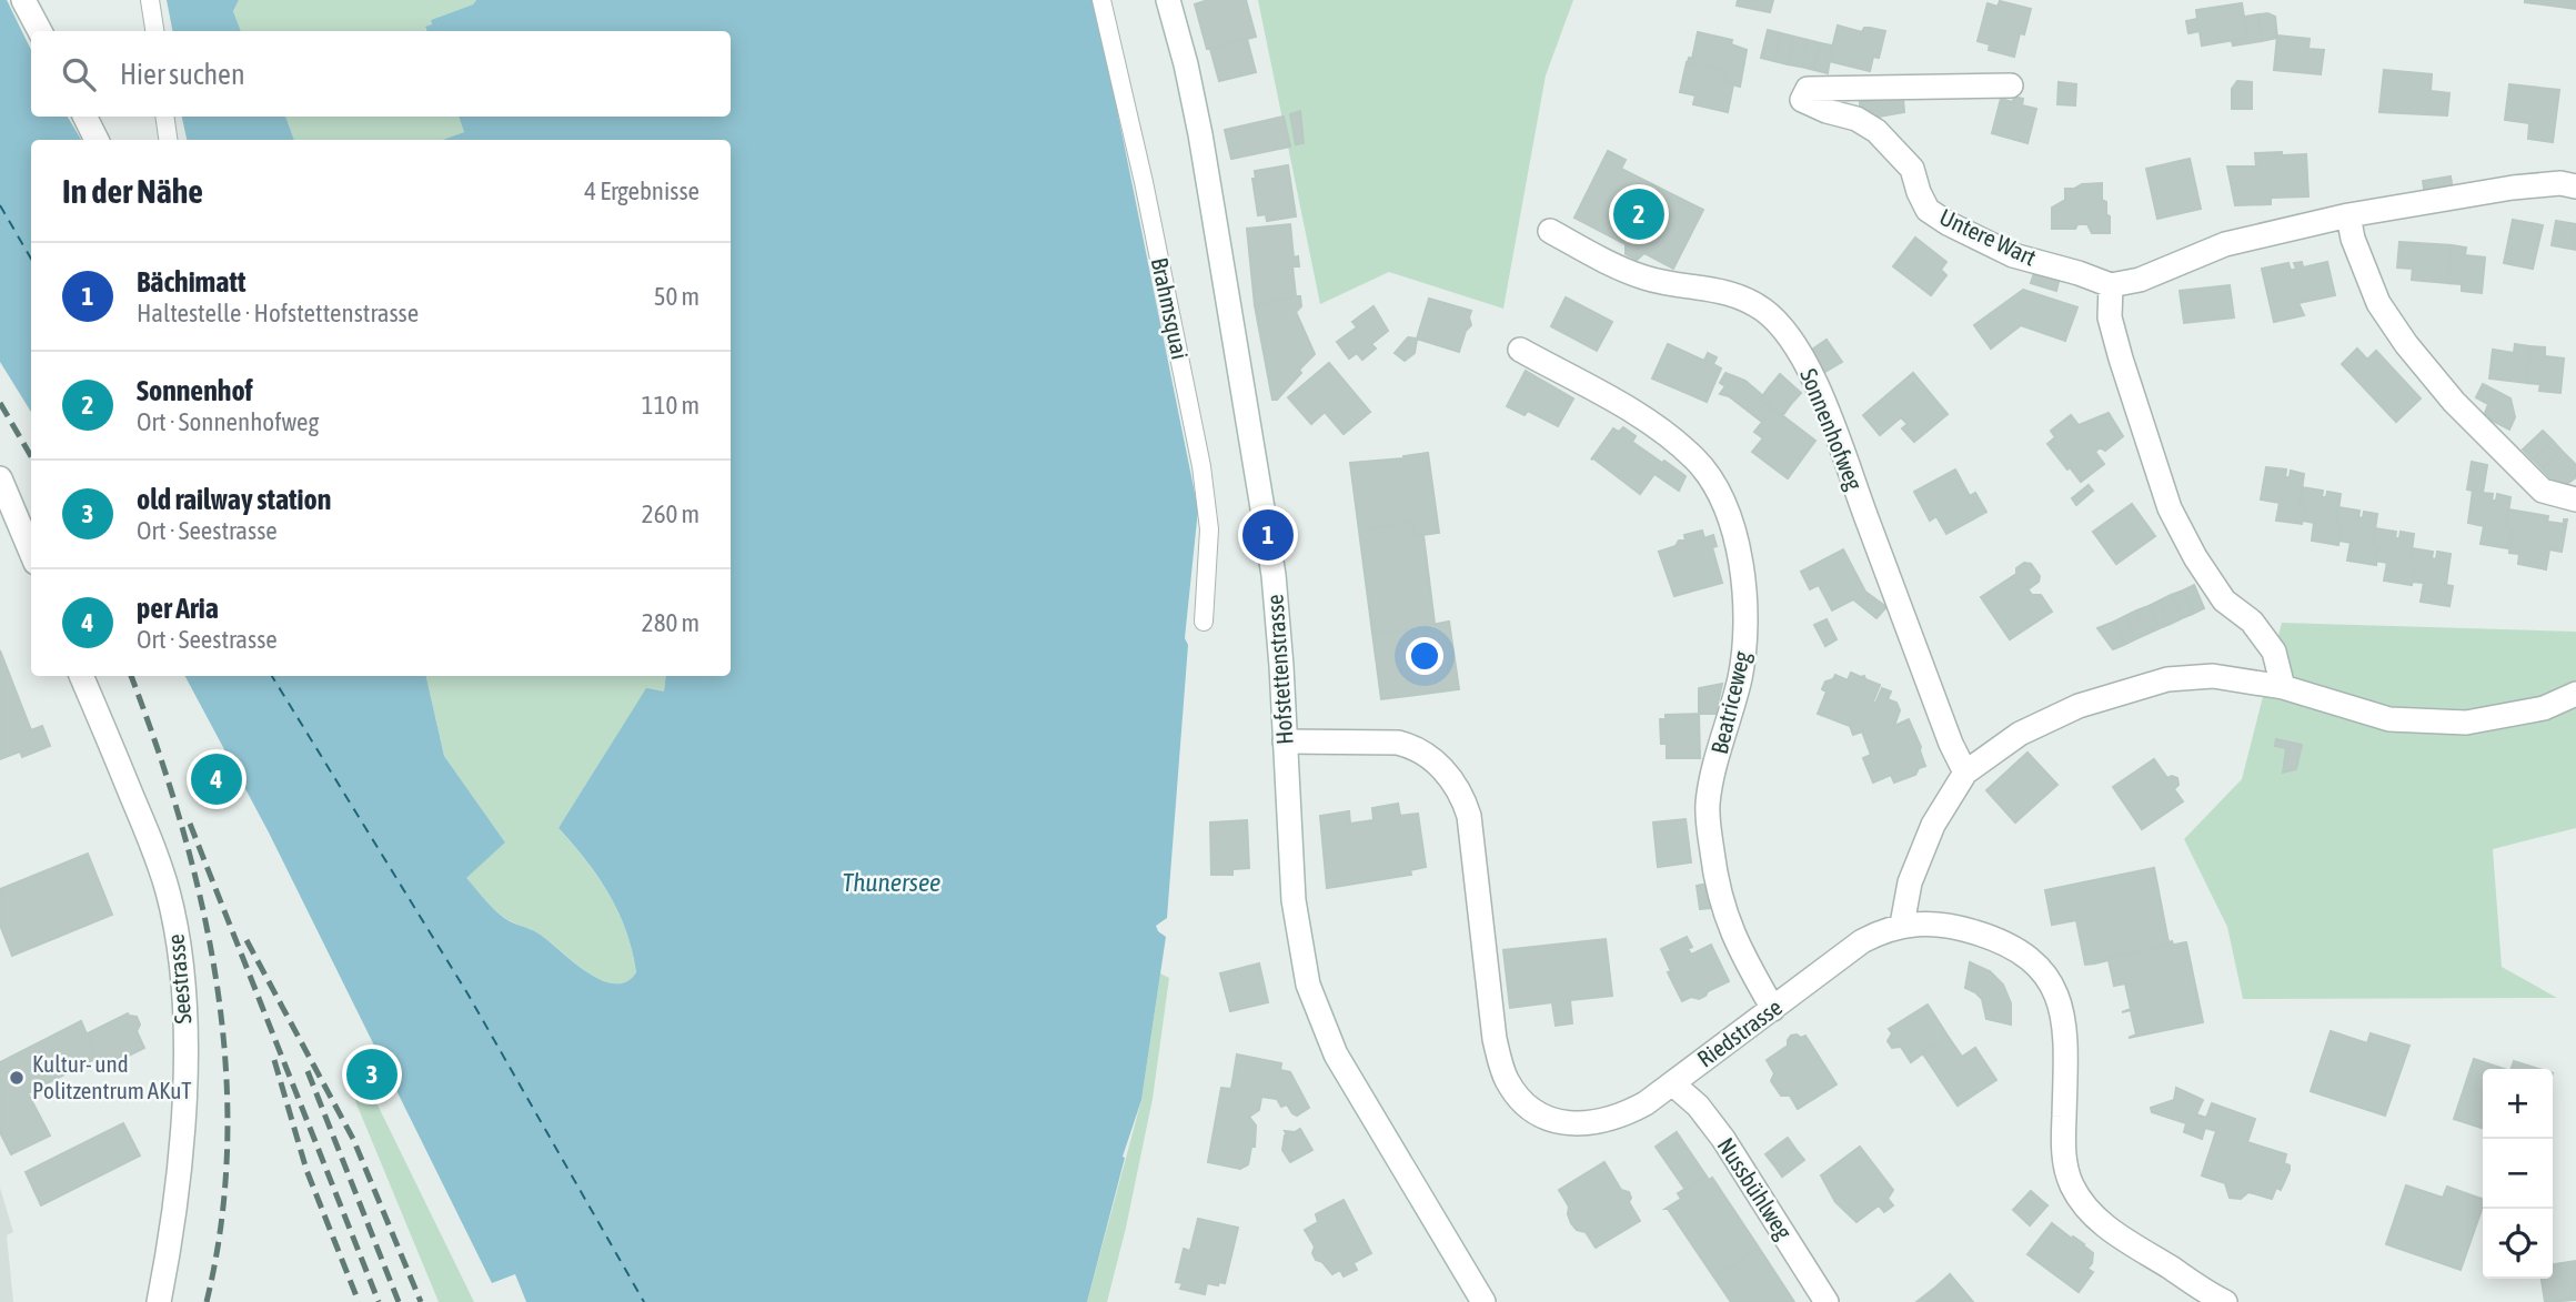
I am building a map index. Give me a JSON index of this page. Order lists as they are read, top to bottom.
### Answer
{
  "streets": {
    "street": [
      "Untere Wart",
      "Brahmsquai",
      "Sonnenhofweg",
      "Hofstettenstrasse",
      "Beatriceweg",
      "Seestrasse",
      "Riedstrasse",
      "Nussbühlweg"
    ]
  },
  "crossings": [
    ["Hofstettenstrasse", "Riedstrasse"],
    ["Beatriceweg", "Riedstrasse"],
    ["Riedstrasse", "Nussbühlweg"]
  ],
  "water": ["Thunersee"],
  "places": ["Kultur- und Politzentrum AKuT"],
  "page": {
    "search": "Hier suchen",
    "heading": ["In der Nähe", "4 Ergebnisse"],
    "pins": [
      "2",
      "1",
      "4",
      "3"
    ],
    "list": [
      {
        "mark": "1",
        "name": "Bächimatt",
        "note": "Haltestelle · Hofstettenstrasse",
        "value": "50 m"
      },
      {
        "mark": "2",
        "name": "Sonnenhof",
        "note": "Ort · Sonnenhofweg",
        "value": "110 m"
      },
      {
        "mark": "3",
        "name": "old railway station",
        "note": "Ort · Seestrasse",
        "value": "260 m"
      },
      {
        "mark": "4",
        "name": "per Aria",
        "note": "Ort · Seestrasse",
        "value": "280 m"
      }
    ],
    "map_buttons": ["+", "−"]
  }
}
